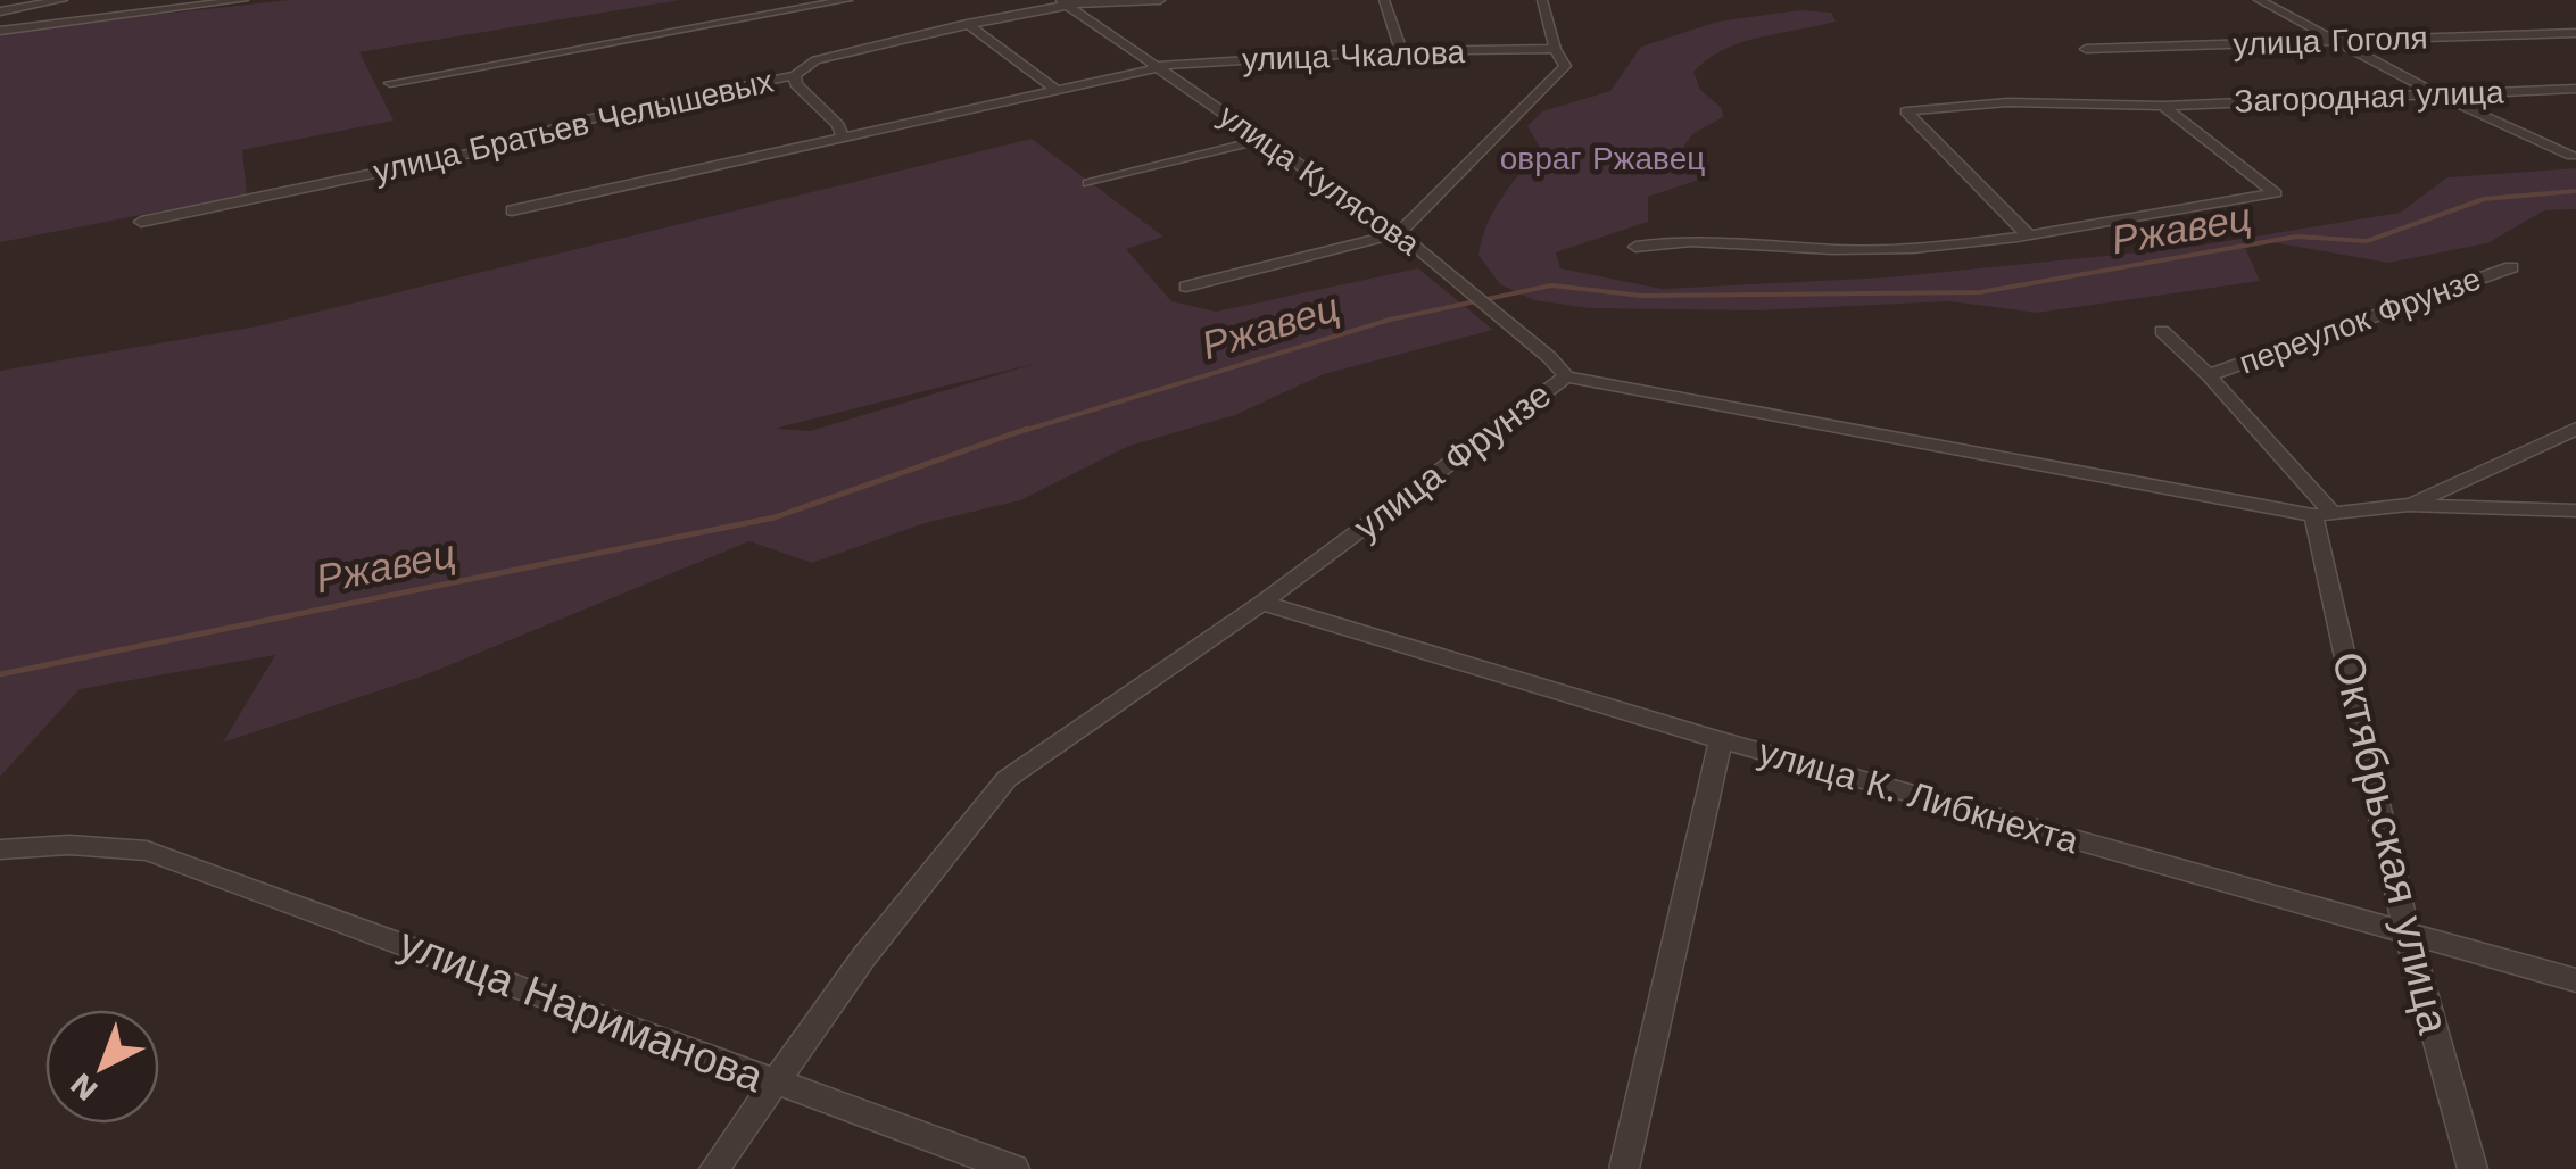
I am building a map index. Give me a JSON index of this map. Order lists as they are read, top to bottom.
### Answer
{
  "streets": {
    "street": [
      "улица Гоголя",
      "улица Чкалова",
      "Загородная улица",
      "улица Братьев Челышевых",
      "улица Кулясова",
      "переулок Фрунзе",
      "улица Фрунзе",
      "улица К. Либкнехта",
      "Октябрьская улица",
      "улица Нариманова"
    ]
  },
  "crossings": [
    ["улица Чкалова", "улица Кулясова"],
    ["улица Братьев Челышевых", "улица Кулясова"],
    ["улица Кулясова", "улица Фрунзе"],
    ["улица Фрунзе", "улица К. Либкнехта"],
    ["улица Фрунзе", "Октябрьская улица"],
    ["улица Фрунзе", "улица Нариманова"],
    ["улица К. Либкнехта", "Октябрьская улица"]
  ],
  "water": ["Ржавец"],
  "parks": ["овраг Ржавец"],
  "north": "bottom left"
}
